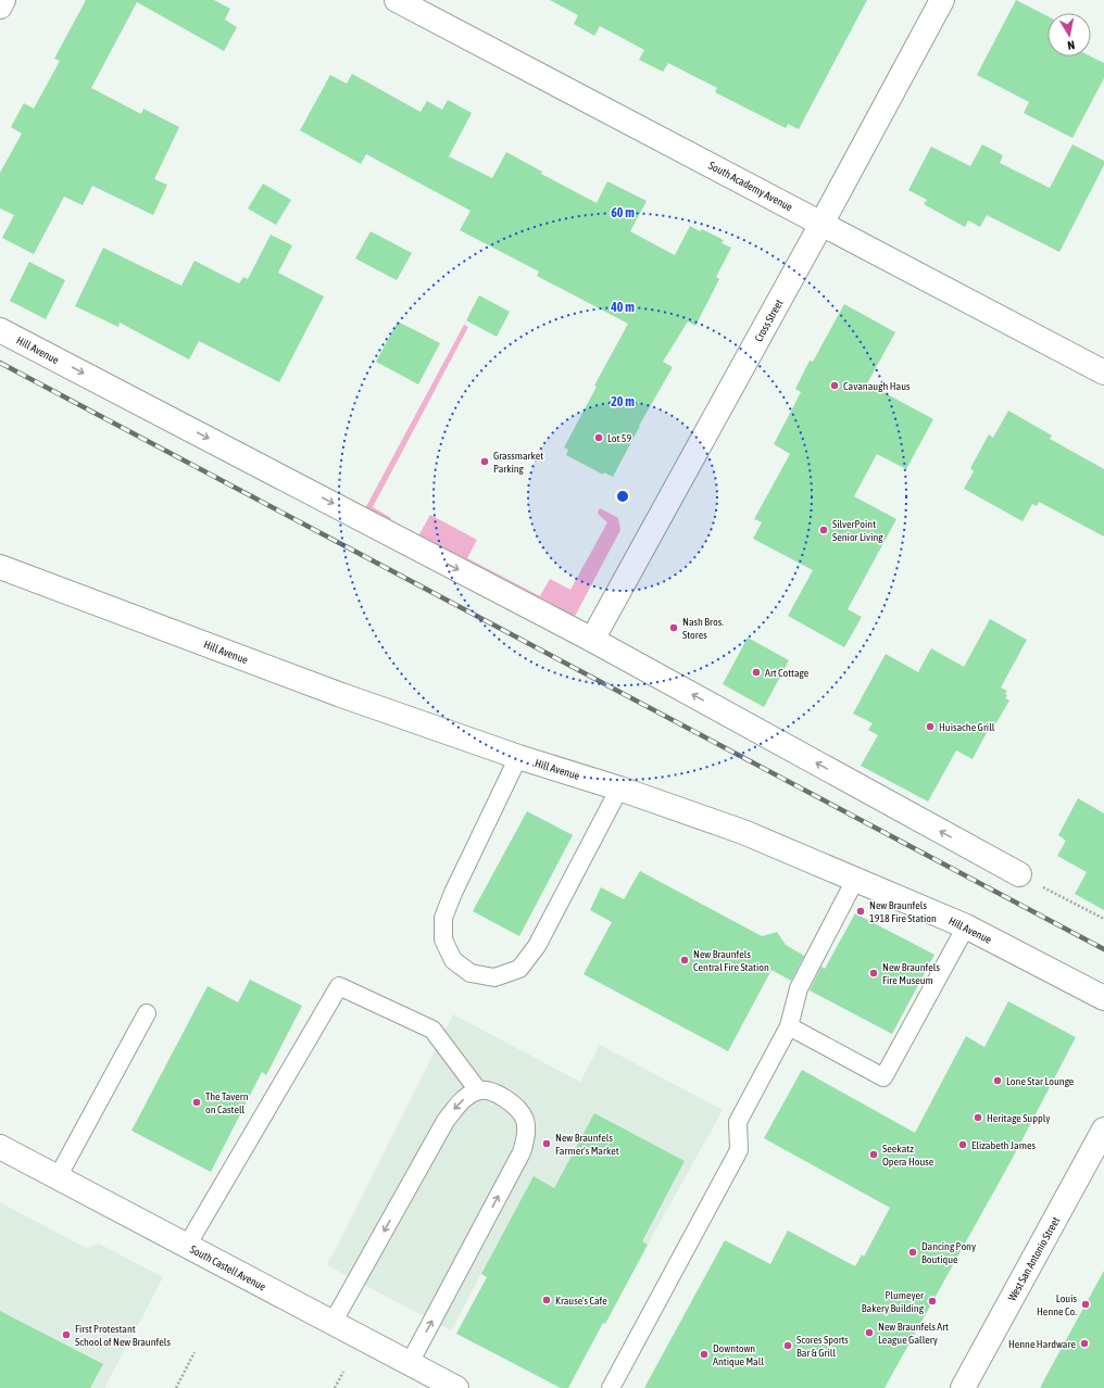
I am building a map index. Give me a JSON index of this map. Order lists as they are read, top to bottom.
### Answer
{
  "streets": {
    "street": [
      "South Academy Avenue",
      "Cross Street",
      "Hill Avenue",
      "West San Antonio Street",
      "South Castell Avenue"
    ]
  },
  "crossings": [
    ["South Academy Avenue", "Cross Street"],
    ["Cross Street", "Hill Avenue"]
  ],
  "places": [
    "Cavanaugh Haus",
    "Lot 59",
    "Grassmarket Parking",
    "SilverPoint Senior Living",
    "Nash Bros. Stores",
    "Art Cottage",
    "Huisache Grill",
    "New Braunfels 1918 Fire Station",
    "New Braunfels Central Fire Station",
    "New Braunfels Fire Museum",
    "Lone Star Lounge",
    "The Tavern on Castell",
    "Heritage Supply",
    "New Braunfels Farmer's Market",
    "Elizabeth James",
    "Seekatz Opera House",
    "Dancing Pony Boutique",
    "Krause's Cafe",
    "Plumeyer Bakery Building",
    "Louis Henne Co.",
    "New Braunfels Art League Gallery",
    "First Protestant School of New Braunfels",
    "Henne Hardware",
    "Scores Sports Bar & Grill",
    "Downtown Antique Mall"
  ],
  "north": "bottom",
  "rings": ["60 m", "40 m", "20 m"]
}
